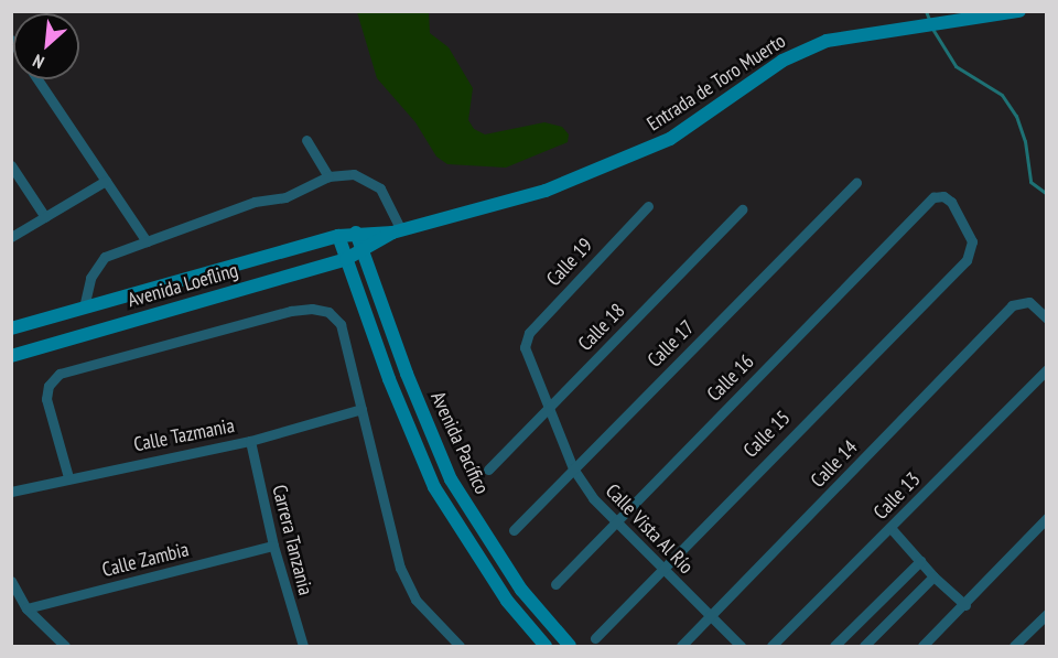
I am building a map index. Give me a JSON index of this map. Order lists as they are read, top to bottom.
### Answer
{
  "streets": {
    "street": [
      "Entrada de Toro Muerto",
      "Calle 19",
      "Avenida Loefling",
      "Calle 18",
      "Calle 17",
      "Calle 16",
      "Calle 15",
      "Calle Tazmania",
      "Avenida Pacífico",
      "Calle 14",
      "Calle 13",
      "Calle Vista Al Río",
      "Carrera Tanzania",
      "Calle Zambia"
    ]
  },
  "crossings": [
    ["Entrada de Toro Muerto", "Avenida Loefling"],
    ["Entrada de Toro Muerto", "Avenida Pacífico"],
    ["Calle 19", "Calle Vista Al Río"],
    ["Avenida Loefling", "Avenida Pacífico"],
    ["Calle 18", "Calle Vista Al Río"],
    ["Calle 17", "Calle Vista Al Río"],
    ["Calle 16", "Calle 15"],
    ["Calle 16", "Calle Vista Al Río"],
    ["Calle 15", "Calle Vista Al Río"],
    ["Calle Tazmania", "Carrera Tanzania"],
    ["Calle 14", "Calle Vista Al Río"],
    ["Carrera Tanzania", "Calle Zambia"]
  ],
  "north": "bottom left"
}
